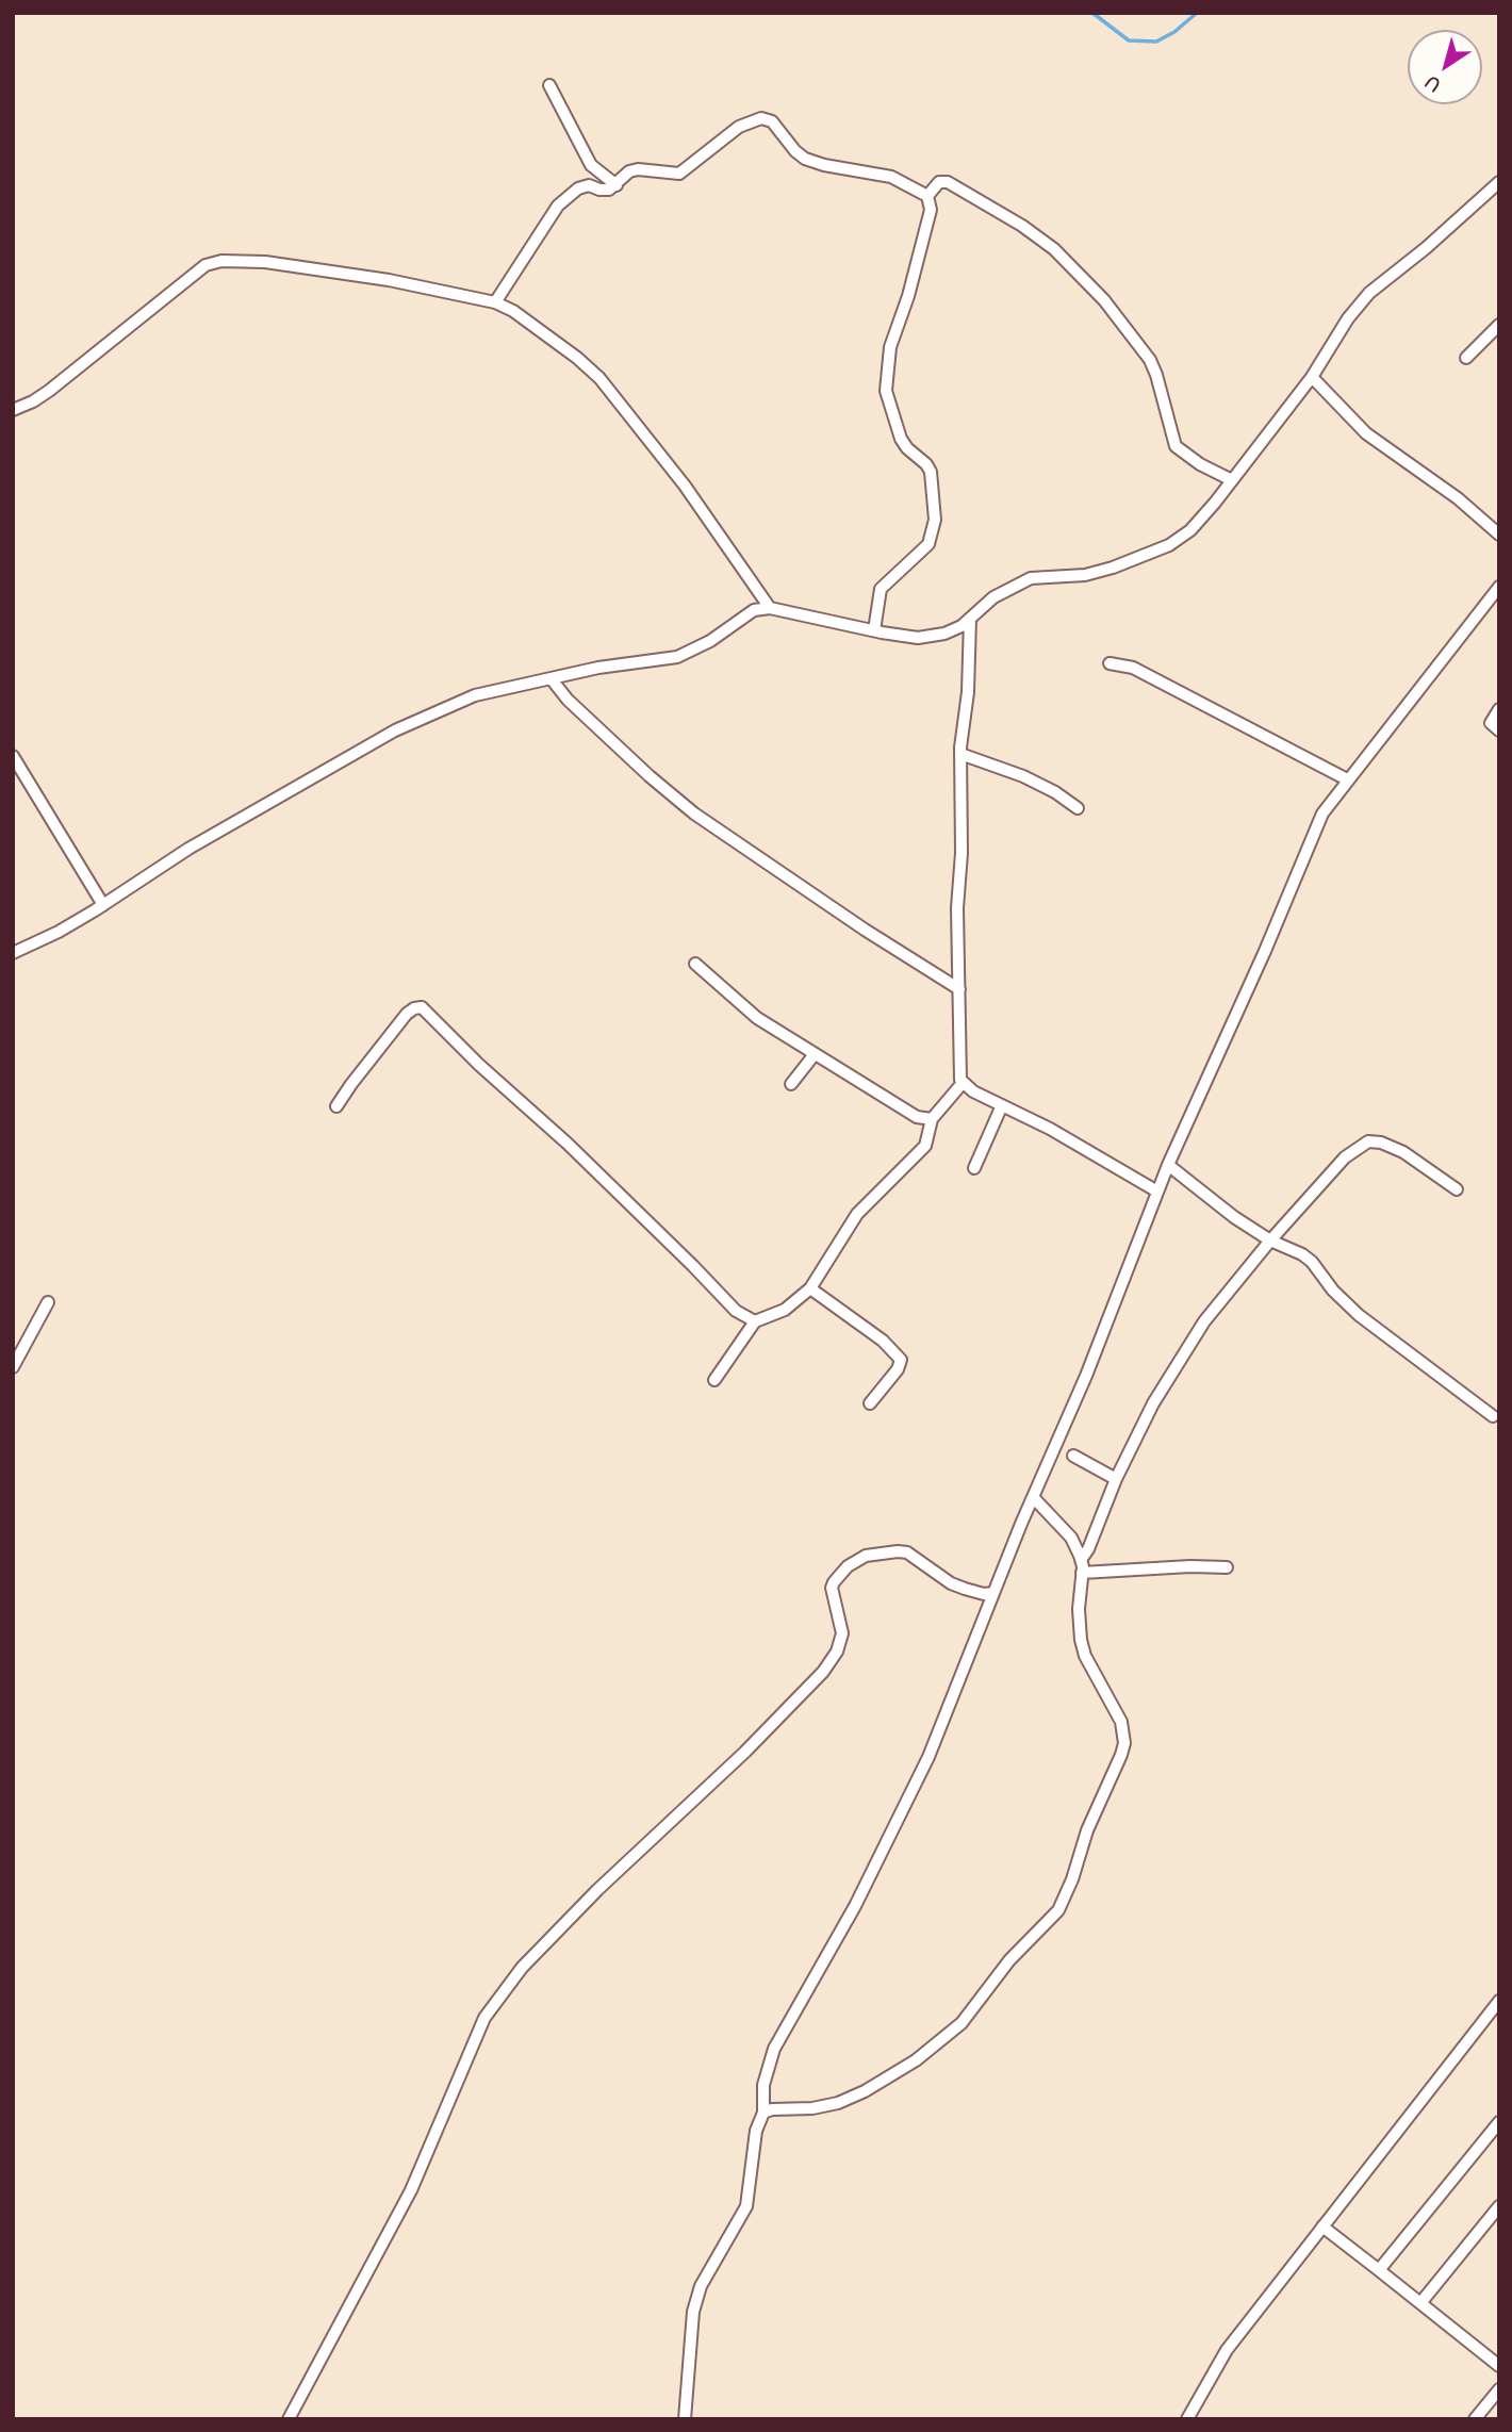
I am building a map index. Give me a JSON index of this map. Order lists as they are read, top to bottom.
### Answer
{
  "north": "bottom left"
}
